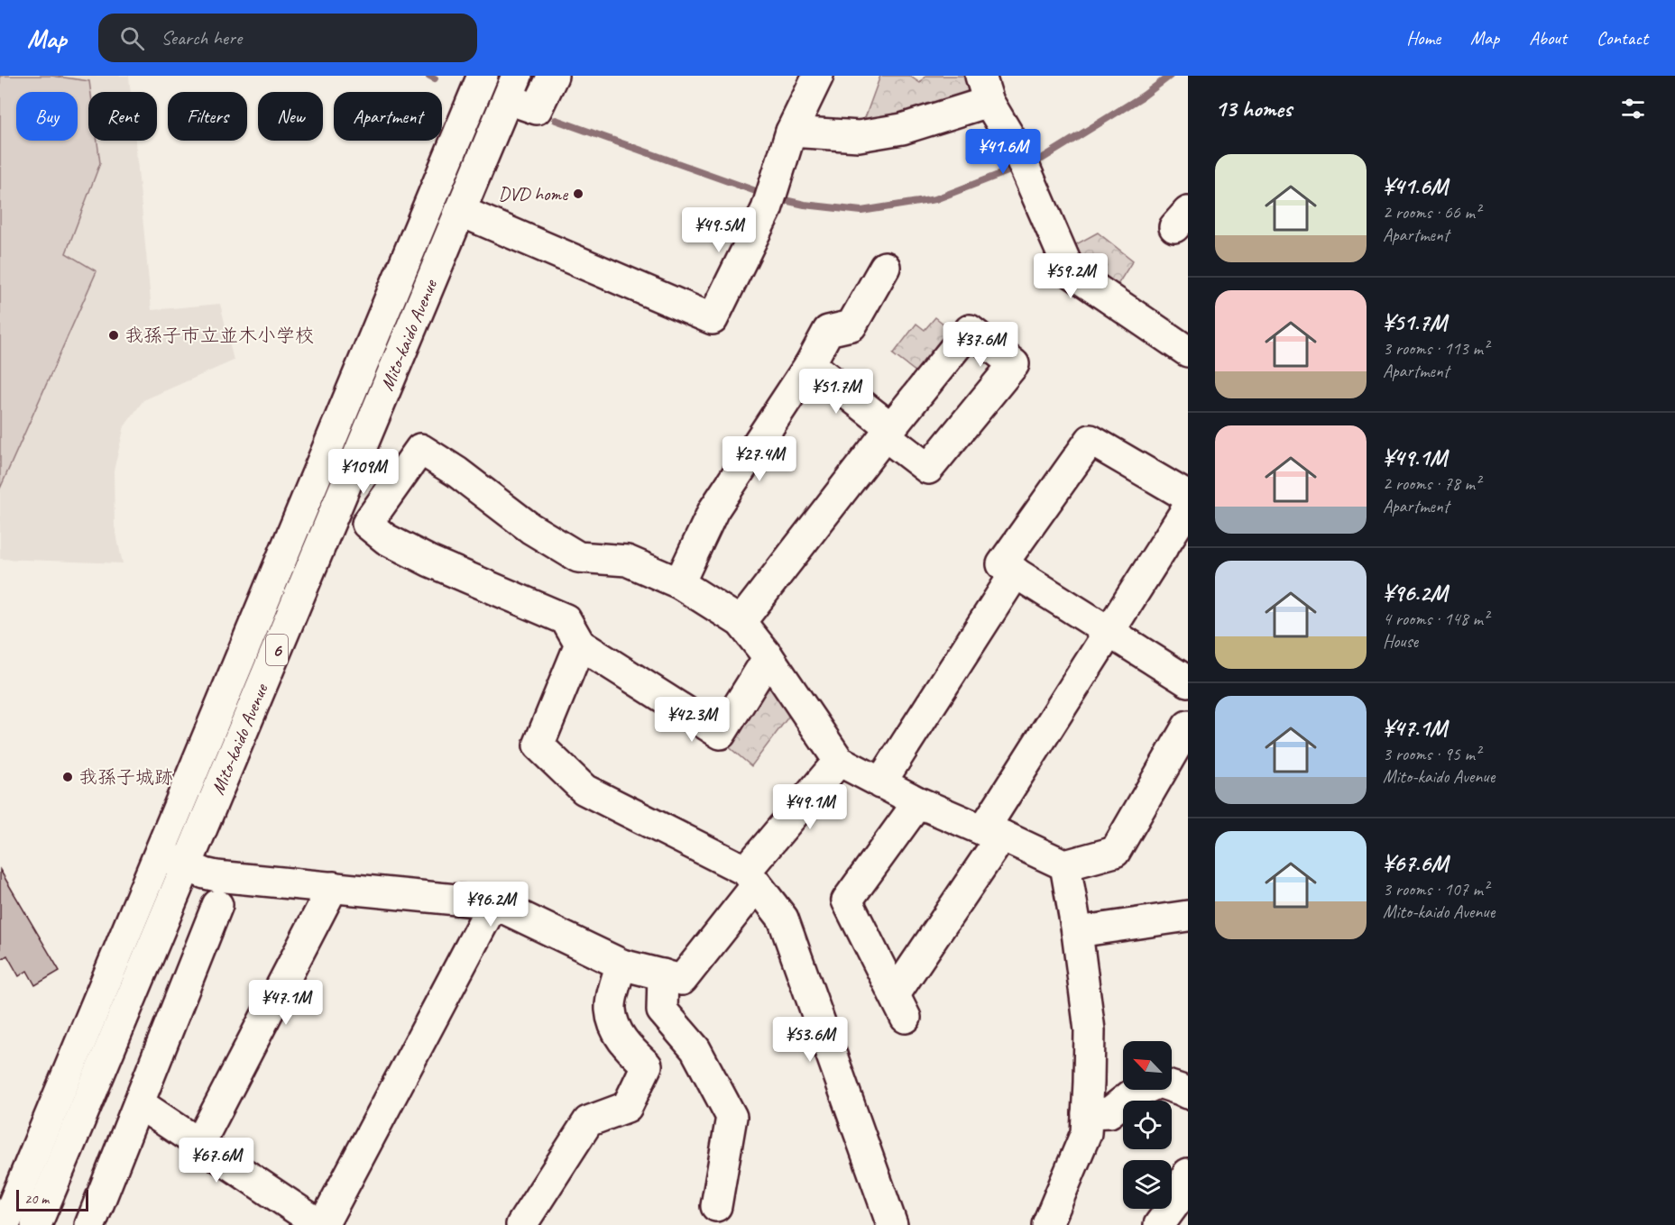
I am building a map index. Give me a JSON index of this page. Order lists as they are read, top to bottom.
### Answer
{
  "streets": {
    "main road": ["Mito-kaido Avenue", "6"]
  },
  "places": ["DVD home", "我孫子市立並木小学校", "我孫子城跡"],
  "scale_bar": "20 m",
  "north": "top left",
  "page": {
    "header": "Map",
    "search": "Search here",
    "nav": [
      "Home",
      "Map",
      "About",
      "Contact"
    ],
    "heading": "13 homes",
    "chip": [
      "Buy",
      "Rent",
      "Filters",
      "New",
      "Apartment"
    ],
    "price": [
      "¥41.6M",
      "¥49.5M",
      "¥59.2M",
      "¥37.6M",
      "¥51.7M",
      "¥27.4M",
      "¥109M",
      "¥42.3M",
      "¥49.1M",
      "¥96.2M",
      "¥47.1M",
      "¥53.6M",
      "¥67.6M"
    ],
    "list": [
      {
        "name": "¥41.6M",
        "note": "2 rooms · 66 m² · Apartment"
      },
      {
        "name": "¥51.7M",
        "note": "3 rooms · 113 m² · Apartment"
      },
      {
        "name": "¥49.1M",
        "note": "2 rooms · 78 m² · Apartment"
      },
      {
        "name": "¥96.2M",
        "note": "4 rooms · 148 m² · House"
      },
      {
        "name": "¥47.1M",
        "note": "3 rooms · 95 m² · Mito-kaido Avenue"
      },
      {
        "name": "¥67.6M",
        "note": "3 rooms · 107 m² · Mito-kaido Avenue"
      }
    ],
    "scale": "20 m"
  }
}
